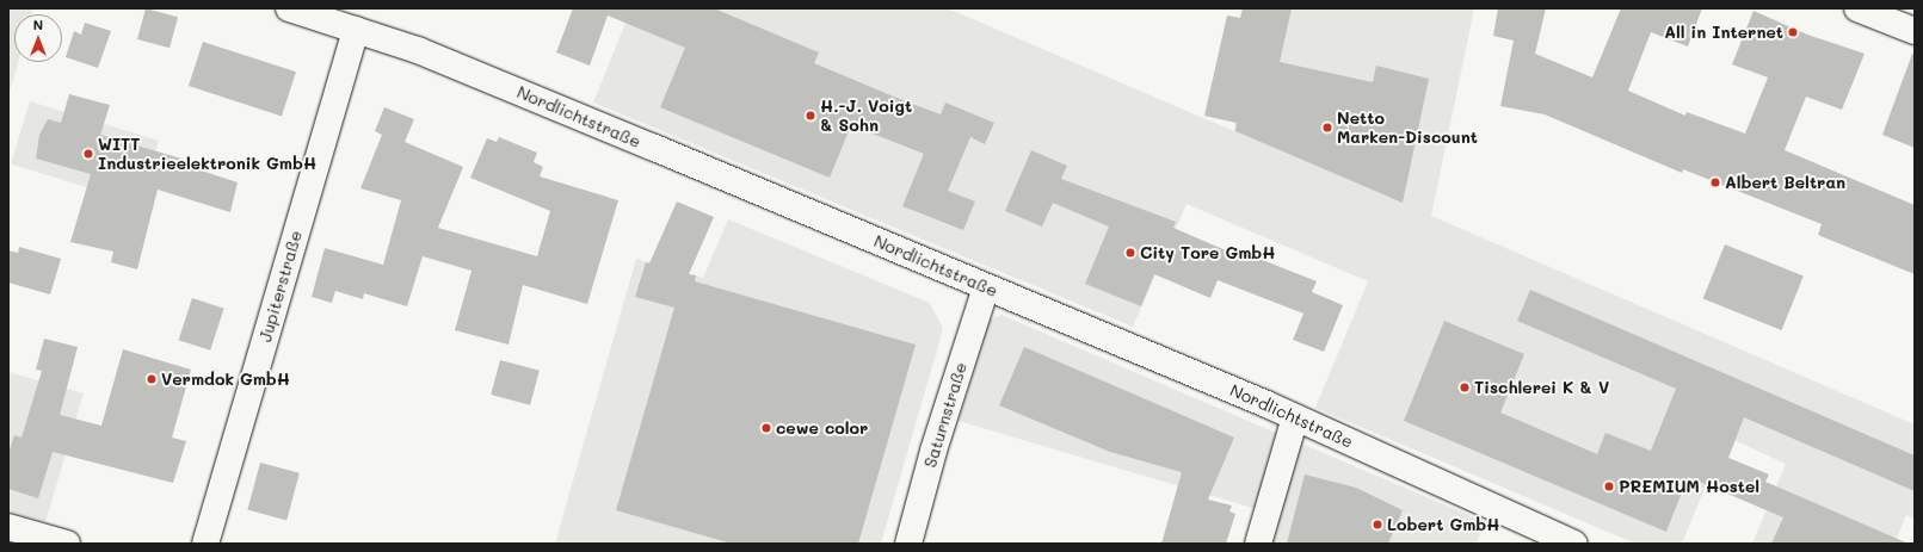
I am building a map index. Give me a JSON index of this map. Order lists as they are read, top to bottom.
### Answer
{
  "streets": {
    "street": ["Nordlichtstraße", "Jupiterstraße", "Saturnstraße"]
  },
  "crossings": [
    ["Nordlichtstraße", "Jupiterstraße"],
    ["Nordlichtstraße", "Saturnstraße"]
  ],
  "places": [
    "All in Internet",
    "H.-J. Voigt & Sohn",
    "Netto Marken-Discount",
    "WITT Industrieelektronik GmbH",
    "Albert Beltran",
    "City Tore GmbH",
    "Vermdok GmbH",
    "Tischlerei K & V",
    "cewe color",
    "PREMIUM Hostel",
    "Lobert GmbH"
  ],
  "north": "top"
}
